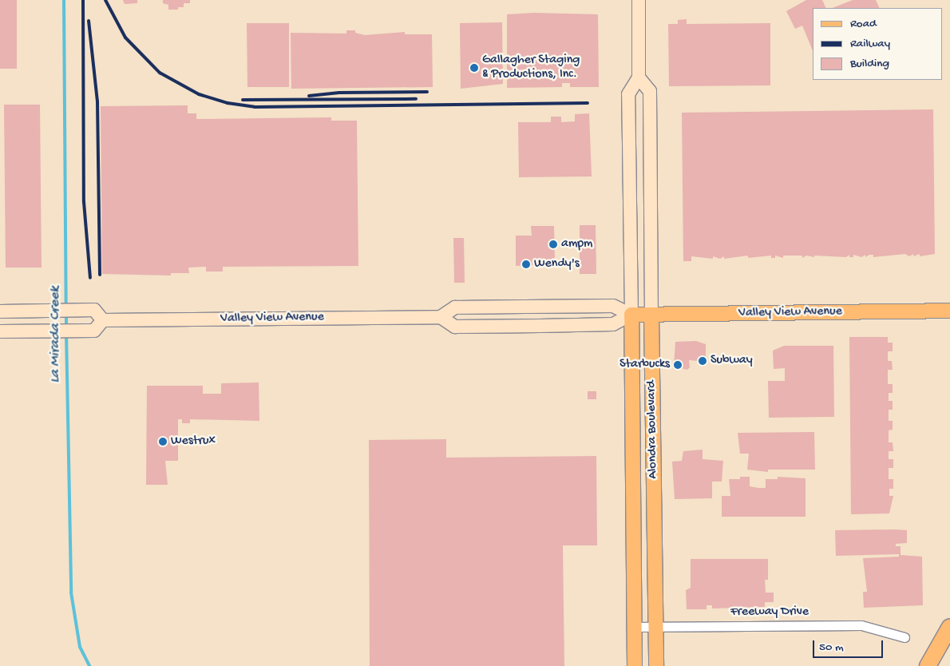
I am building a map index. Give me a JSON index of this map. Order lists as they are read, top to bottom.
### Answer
{
  "streets": {
    "main road": ["Valley View Avenue", "Alondra Boulevard"],
    "street": ["Freeway Drive"]
  },
  "crossings": [
    ["Valley View Avenue", "Alondra Boulevard"],
    ["Alondra Boulevard", "Freeway Drive"]
  ],
  "water": ["La Mirada Creek"],
  "places": [
    "Gallagher Staging & Productions, Inc.",
    "ampm",
    "Wendy's",
    "Subway",
    "Starbucks",
    "Westrux"
  ],
  "legend": ["Road", "Railway", "Building"],
  "scale_bar": "50 m"
}
